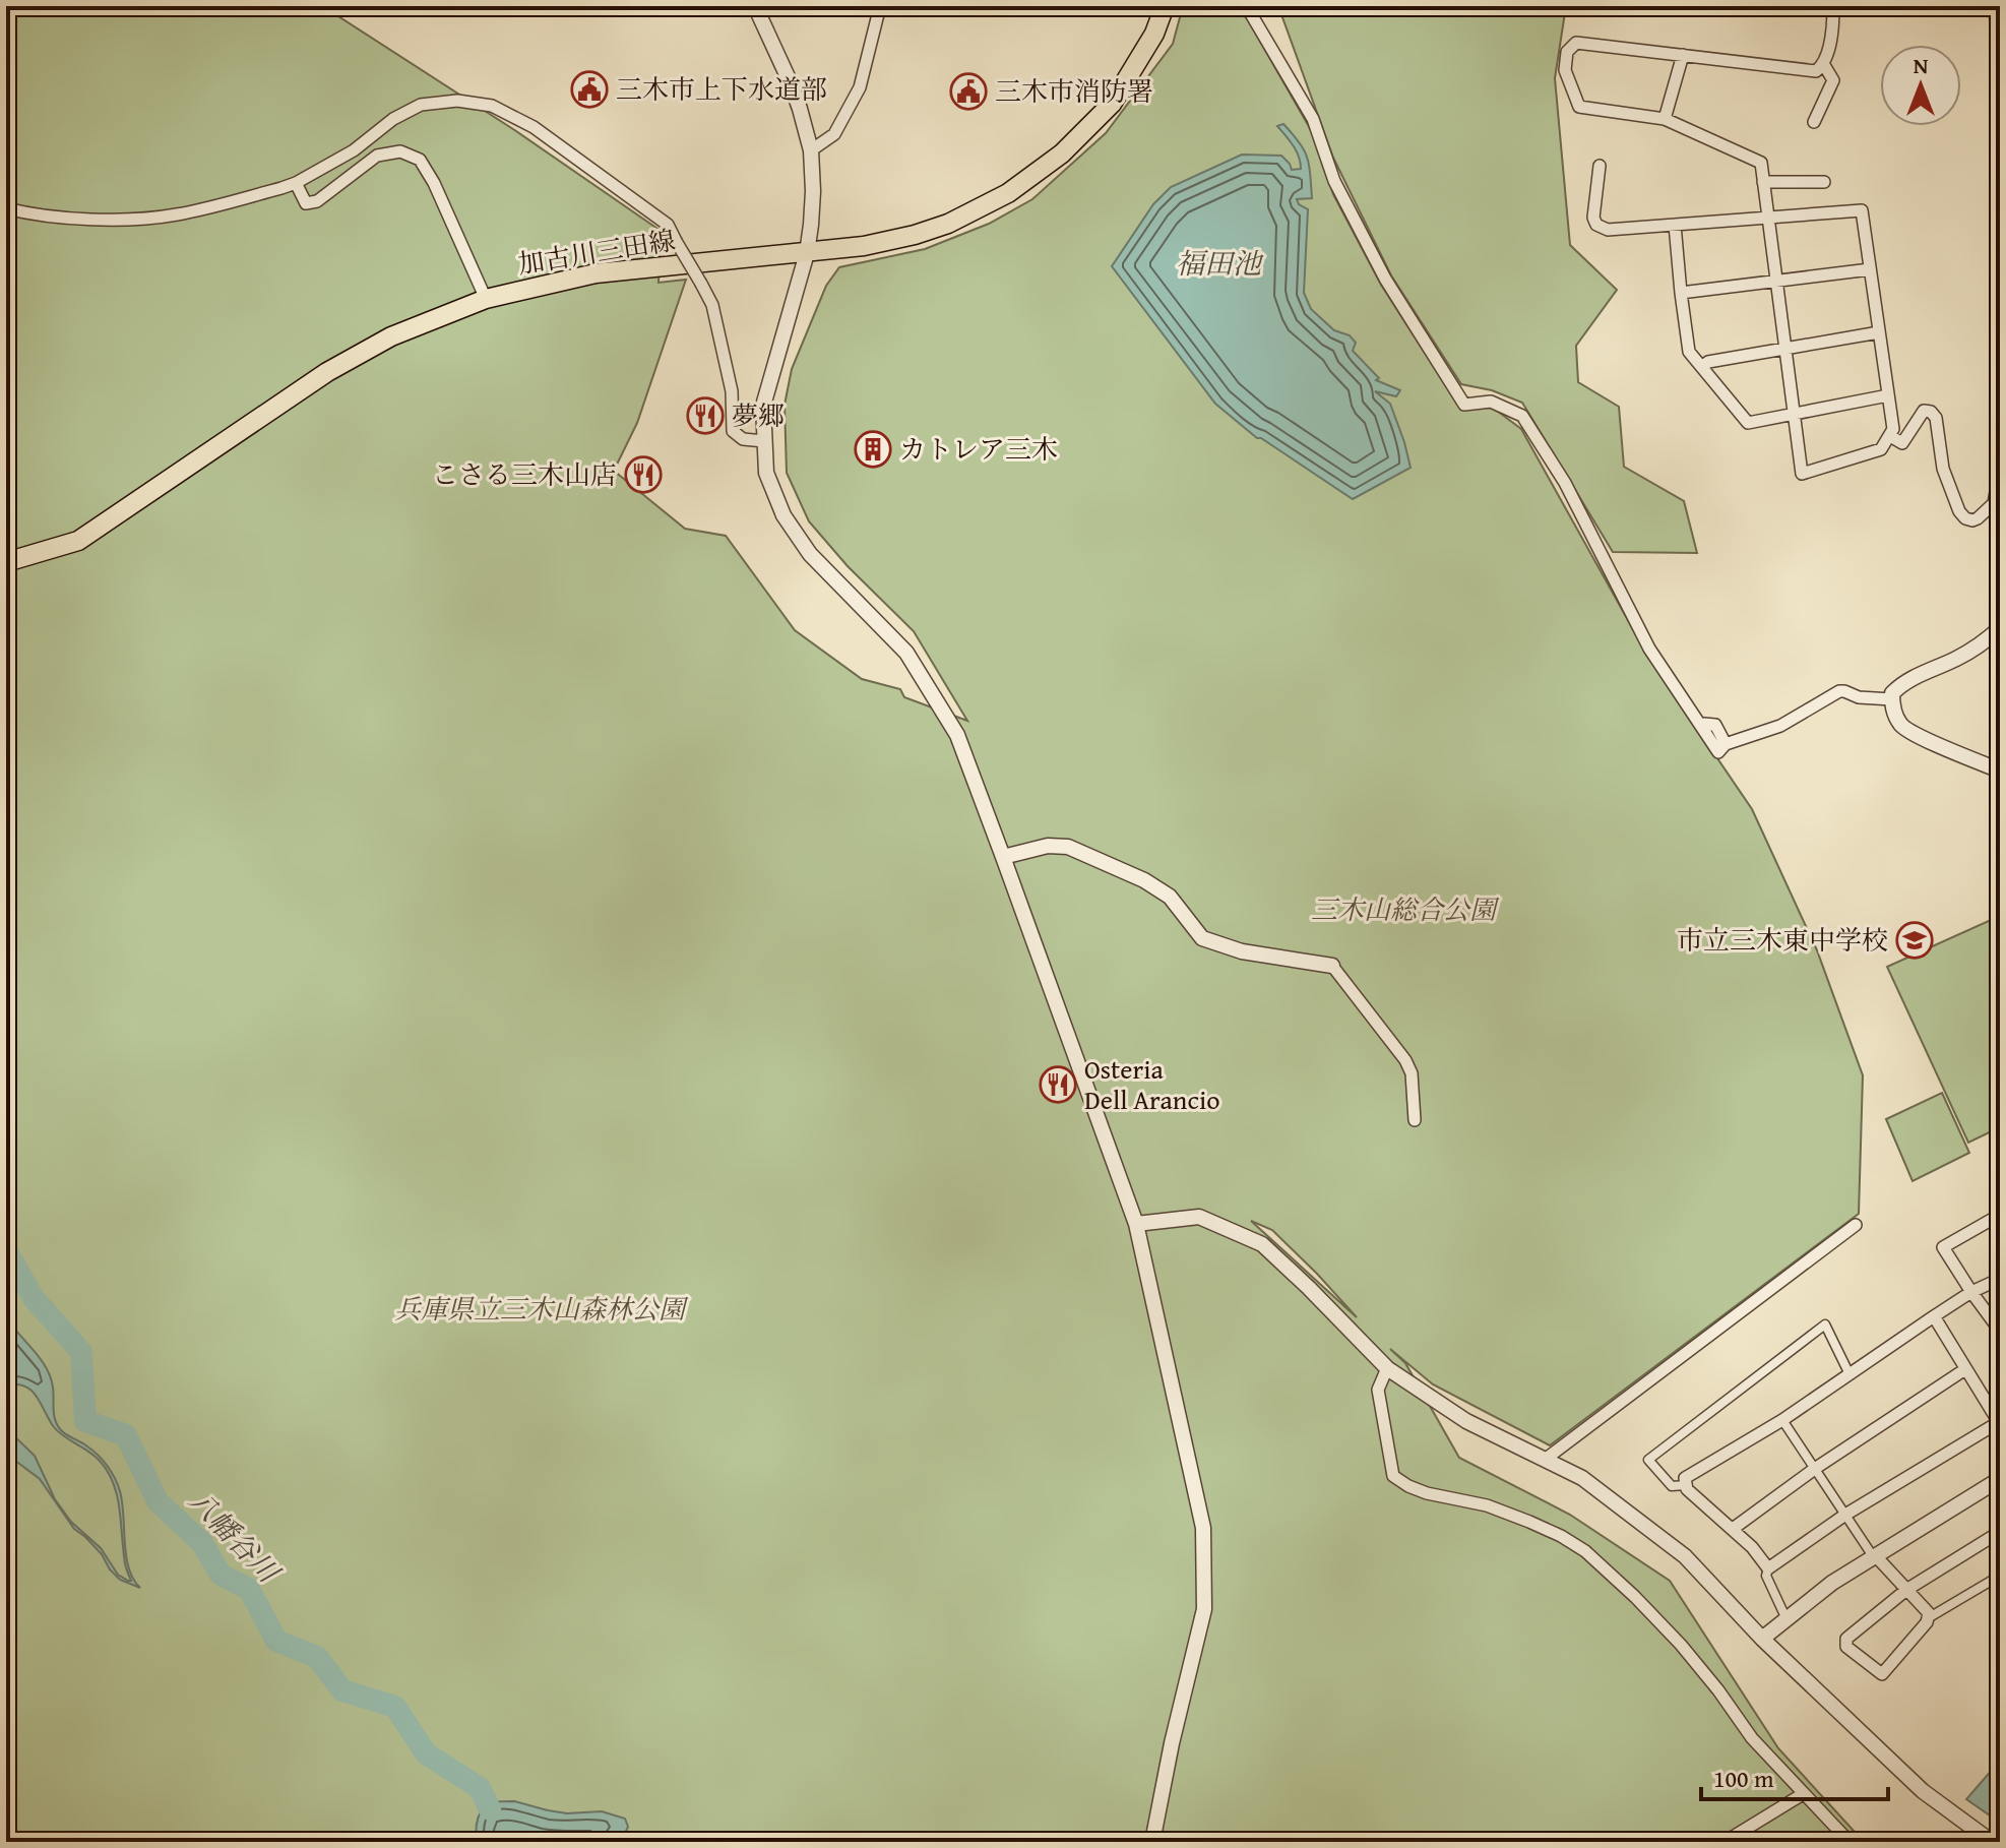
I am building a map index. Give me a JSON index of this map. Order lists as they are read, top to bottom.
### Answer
{
  "streets": {
    "main road": ["加古川三田線"]
  },
  "water": ["福田池", "八幡谷川"],
  "parks": ["三木山総合公園", "兵庫県立三木山森林公園"],
  "places": {
    "public building": ["三木市上下水道部", "三木市消防署"],
    "restaurant": ["夢郷", "こさる三木山店", "Osteria Dell Arancio"],
    "building": ["カトレア三木"],
    "school or university": ["市立三木東中学校"]
  },
  "scale_bar": "100 m",
  "north": "top"
}
